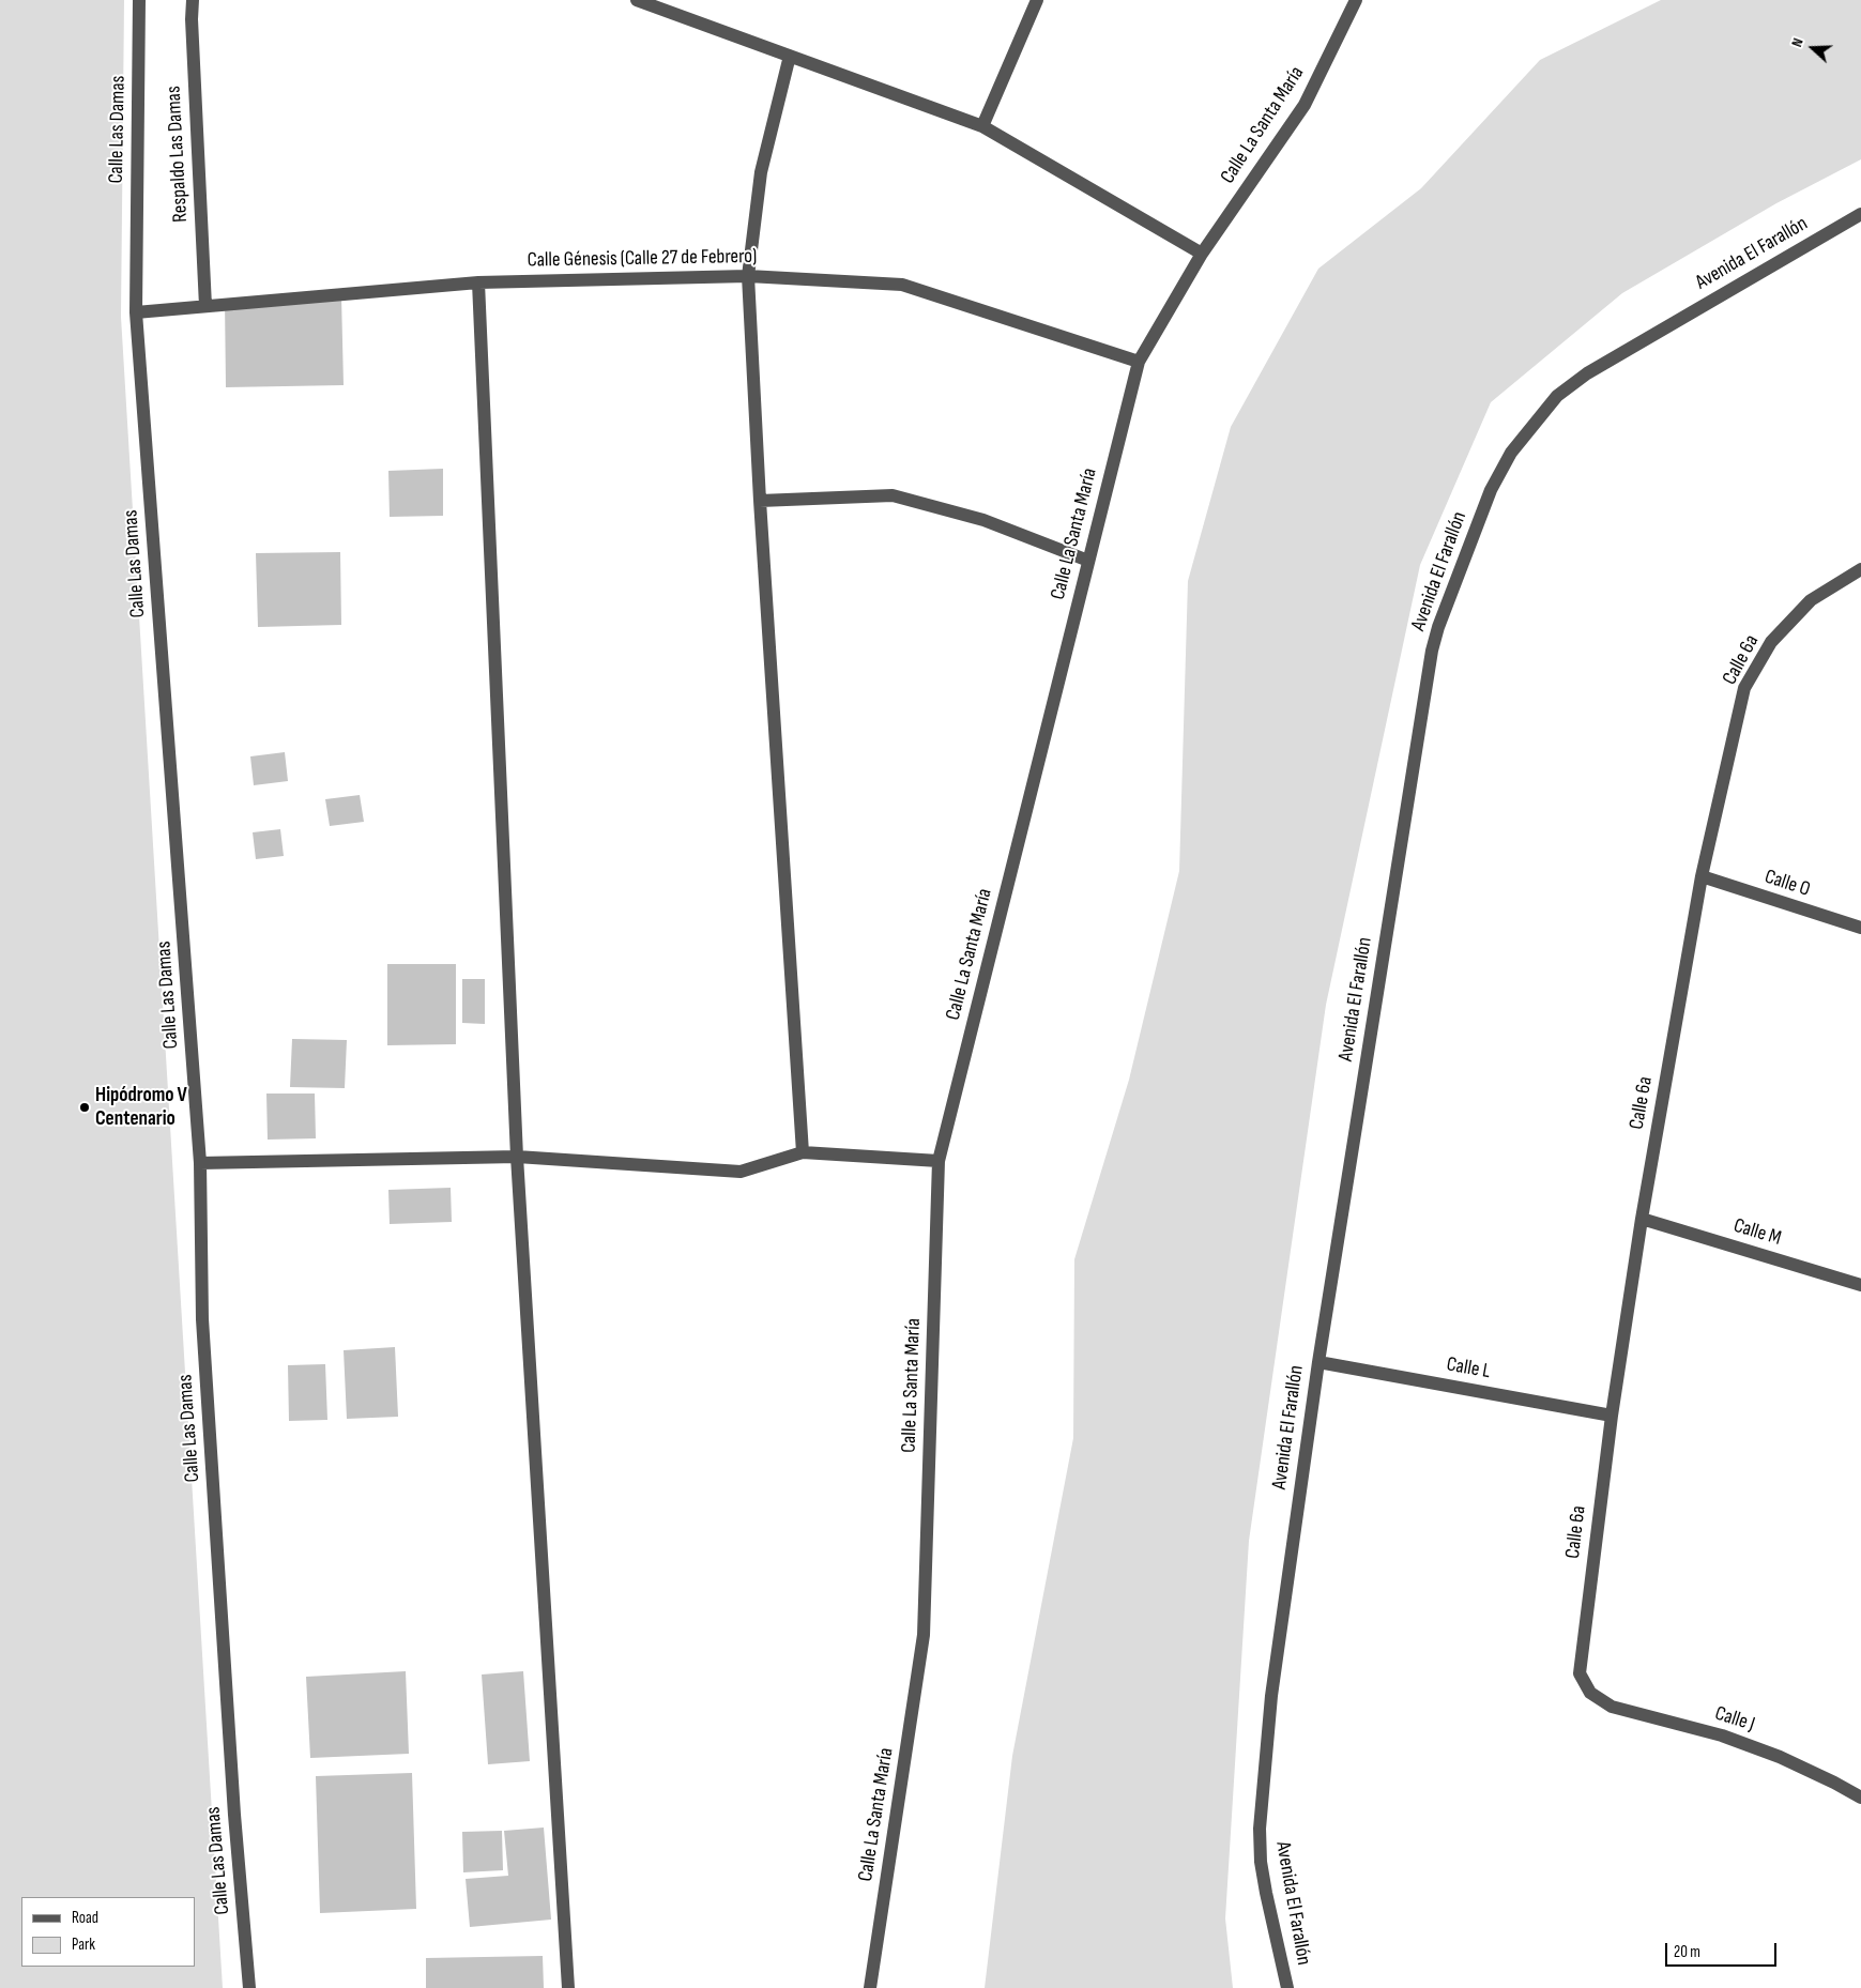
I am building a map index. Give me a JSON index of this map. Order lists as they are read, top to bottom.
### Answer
{
  "streets": {
    "street": [
      "Calle La Santa María",
      "Calle Las Damas",
      "Respaldo Las Damas",
      "Avenida El Farallón",
      "Calle Génesis (Calle 27 de Febrero)",
      "Calle 6a",
      "Calle O",
      "Calle M",
      "Calle L",
      "Calle J"
    ]
  },
  "crossings": [
    ["Calle La Santa María", "Calle Génesis (Calle 27 de Febrero)"],
    ["Calle Las Damas", "Calle Génesis (Calle 27 de Febrero)"],
    ["Respaldo Las Damas", "Calle Génesis (Calle 27 de Febrero)"],
    ["Avenida El Farallón", "Calle L"],
    ["Calle 6a", "Calle O"],
    ["Calle 6a", "Calle M"],
    ["Calle 6a", "Calle L"],
    ["Calle 6a", "Calle J"]
  ],
  "places": ["Hipódromo V Centenario"],
  "legend": ["Road", "Park"],
  "scale_bar": "20 m",
  "north": "left"
}
